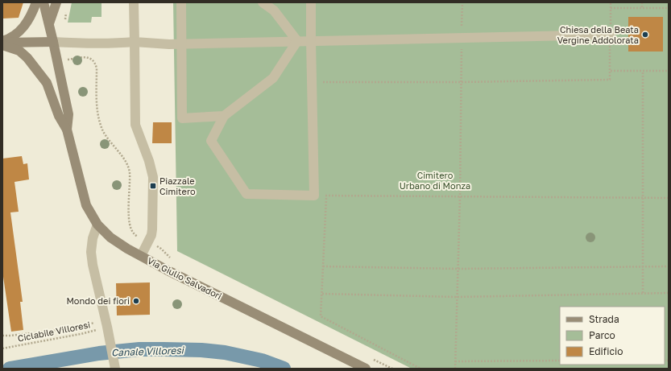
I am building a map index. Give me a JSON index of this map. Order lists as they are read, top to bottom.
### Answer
{
  "streets": {
    "street": ["Via Giulio Salvadori"],
    "path": ["Ciclabile Villoresi"]
  },
  "water": ["Canale Villoresi"],
  "parks": ["Cimitero Urbano di Monza"],
  "places": {
    "other": ["Chiesa della Beata Vergine Addolorata", "Mondo dei fiori"],
    "transit": ["Piazzale Cimitero"]
  },
  "legend": ["Strada", "Parco", "Edificio"]
}
